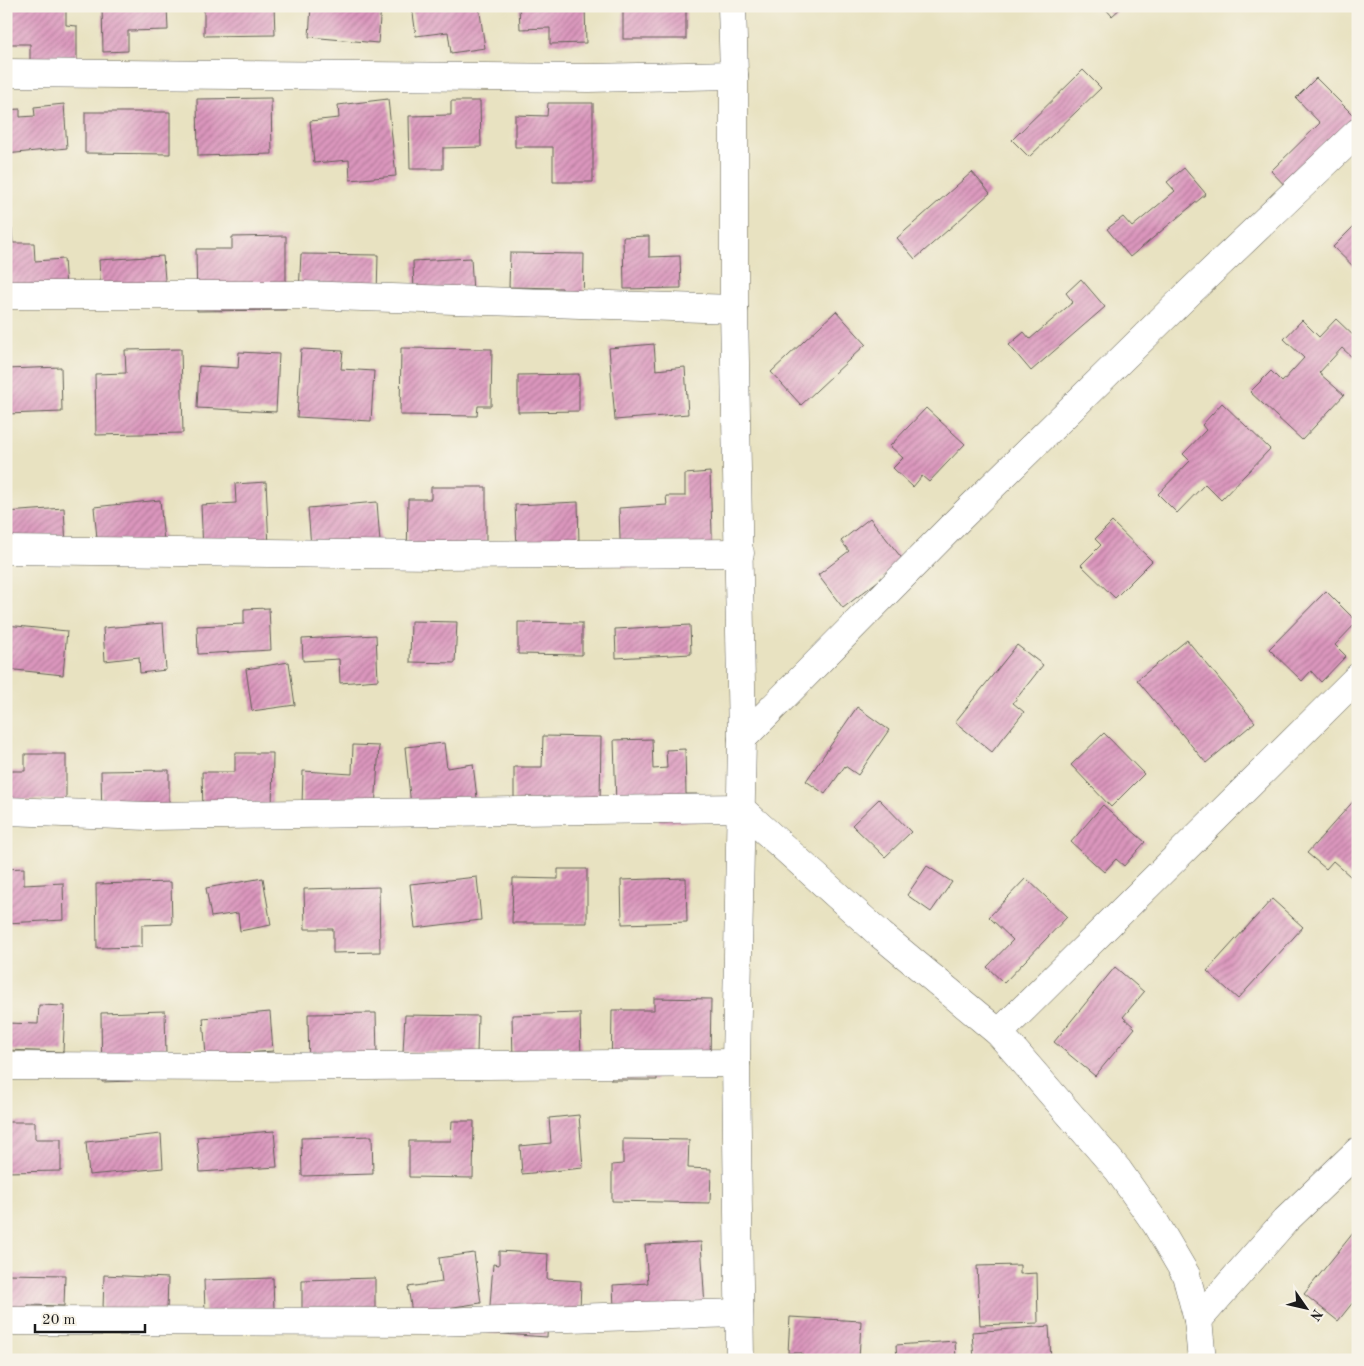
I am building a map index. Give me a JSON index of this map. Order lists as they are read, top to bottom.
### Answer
{
  "scale_bar": "20 m",
  "north": "bottom right"
}
